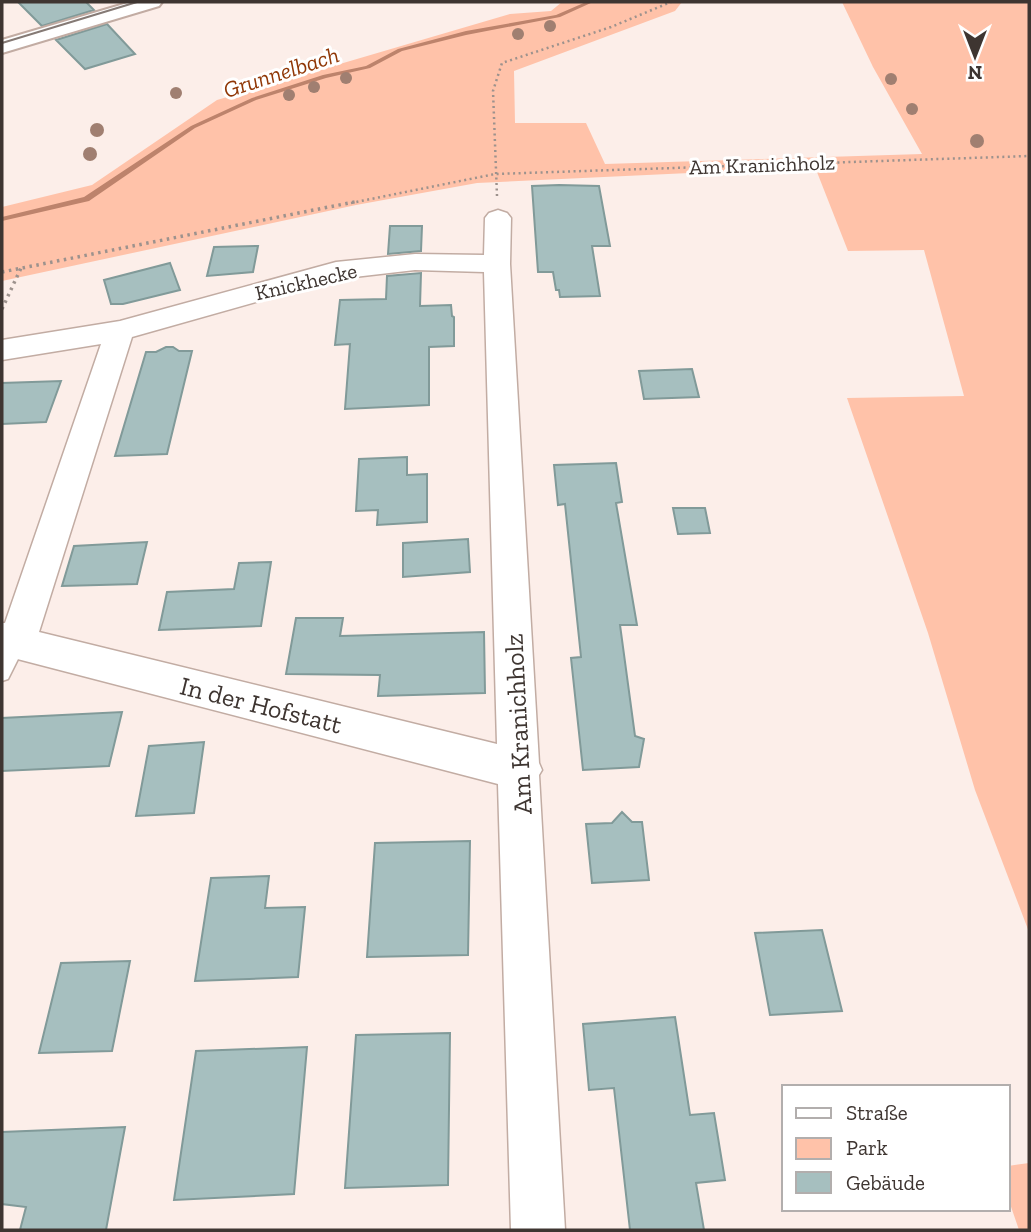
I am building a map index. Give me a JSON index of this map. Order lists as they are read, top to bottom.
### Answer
{
  "streets": {
    "street": ["Am Kranichholz", "Knickhecke", "In der Hofstatt"]
  },
  "crossings": [
    ["Am Kranichholz", "Knickhecke"],
    ["Am Kranichholz", "In der Hofstatt"]
  ],
  "water": ["Grunnelbach"],
  "legend": ["Straße", "Park", "Gebäude"],
  "north": "bottom"
}
